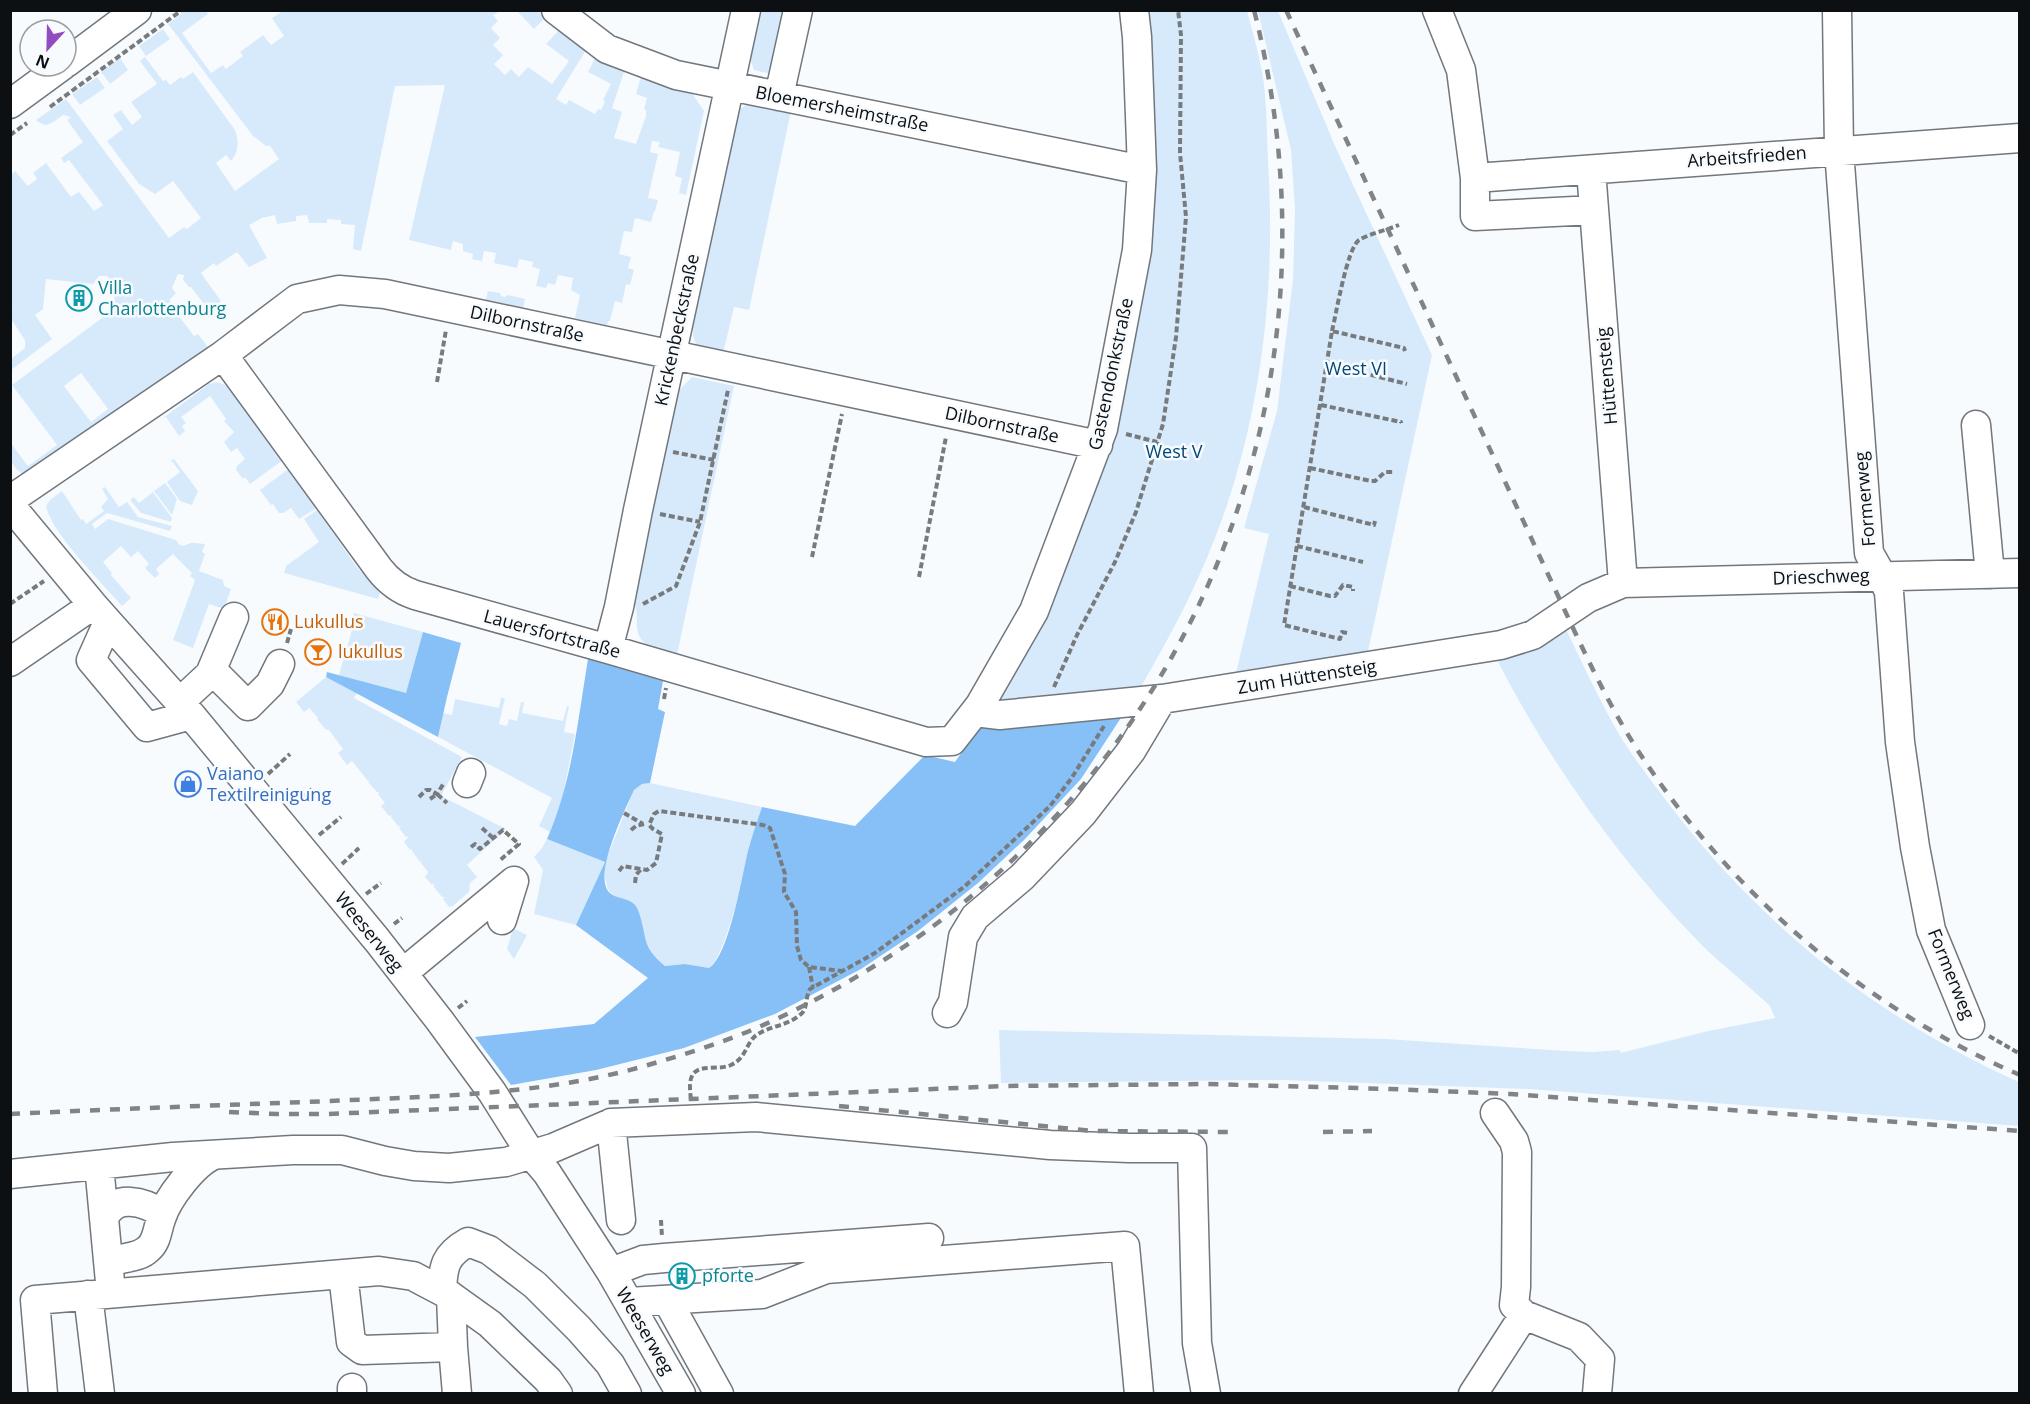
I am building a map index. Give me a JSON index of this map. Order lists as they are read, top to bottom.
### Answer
{
  "streets": {
    "street": [
      "Bloemersheimstraße",
      "Arbeitsfrieden",
      "Dilbornstraße",
      "Krickenbeckstraße",
      "Gastendonkstraße",
      "Hüttensteig",
      "Formerweg",
      "Drieschweg",
      "Lauersfortstraße",
      "Zum Hüttensteig",
      "Weeserweg"
    ]
  },
  "crossings": [
    ["Bloemersheimstraße", "Krickenbeckstraße"],
    ["Bloemersheimstraße", "Gastendonkstraße"],
    ["Arbeitsfrieden", "Hüttensteig"],
    ["Arbeitsfrieden", "Formerweg"],
    ["Dilbornstraße", "Krickenbeckstraße"],
    ["Dilbornstraße", "Gastendonkstraße"],
    ["Dilbornstraße", "Lauersfortstraße"],
    ["Dilbornstraße", "Weeserweg"],
    ["Krickenbeckstraße", "Lauersfortstraße"],
    ["Gastendonkstraße", "Lauersfortstraße"],
    ["Gastendonkstraße", "Zum Hüttensteig"],
    ["Hüttensteig", "Drieschweg"],
    ["Hüttensteig", "Zum Hüttensteig"],
    ["Formerweg", "Drieschweg"],
    ["Drieschweg", "Zum Hüttensteig"],
    ["Lauersfortstraße", "Zum Hüttensteig"]
  ],
  "parks": ["West VI", "West V"],
  "places": {
    "building": ["Villa Charlottenburg", "pforte"],
    "restaurant": ["Lukullus"],
    "bar": ["lukullus"],
    "shop": ["Vaiano Textilreinigung"]
  },
  "north": "bottom"
}
